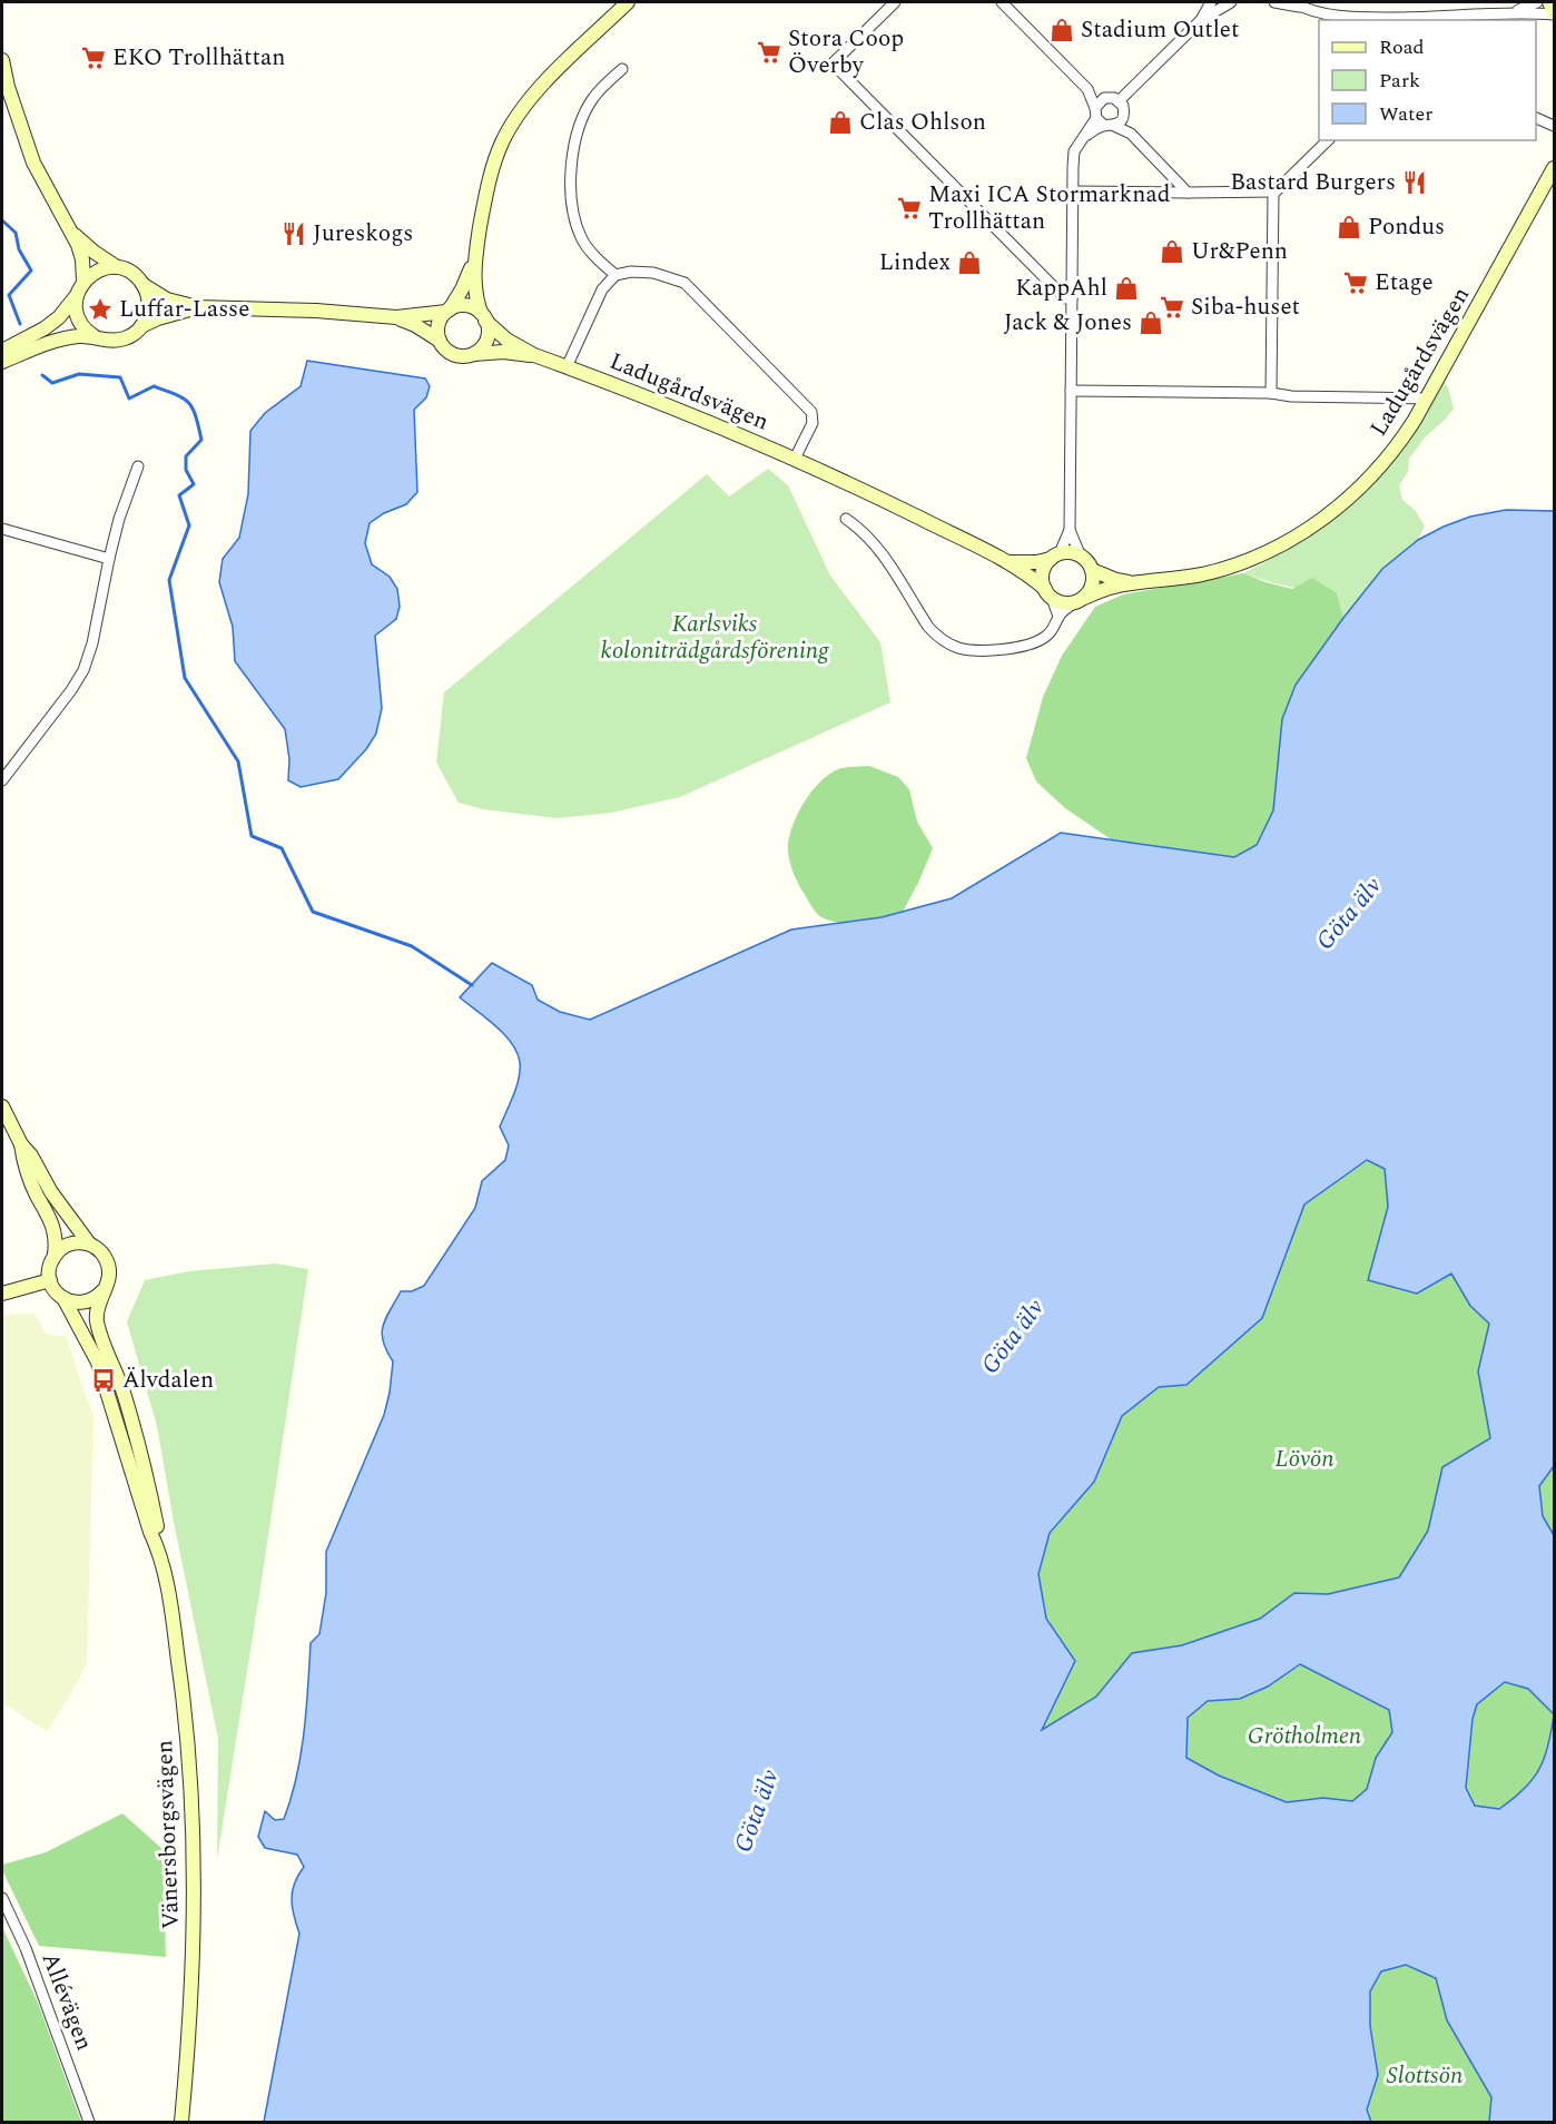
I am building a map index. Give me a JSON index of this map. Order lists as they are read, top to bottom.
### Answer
{
  "streets": {
    "main road": ["Ladugårdsvägen", "Vänersborgsvägen"],
    "street": ["Allévägen"]
  },
  "water": ["Göta älv"],
  "parks": [
    "Karlsviks koloniträdgårdsförening",
    "Lövön",
    "Grötholmen",
    "Slottsön"
  ],
  "places": {
    "shop": [
      "Stadium Outlet",
      "Clas Ohlson",
      "Pondus",
      "Ur&Penn",
      "Lindex",
      "KappAhl",
      "Jack & Jones"
    ],
    "supermarket": [
      "Stora Coop Överby",
      "EKO Trollhättan",
      "Maxi ICA Stormarknad Trollhättan",
      "Etage",
      "Siba-huset"
    ],
    "restaurant": ["Bastard Burgers", "Jureskogs"],
    "place": ["Luffar-Lasse"],
    "bus stop": ["Älvdalen"]
  },
  "legend": ["Road", "Park", "Water"]
}
